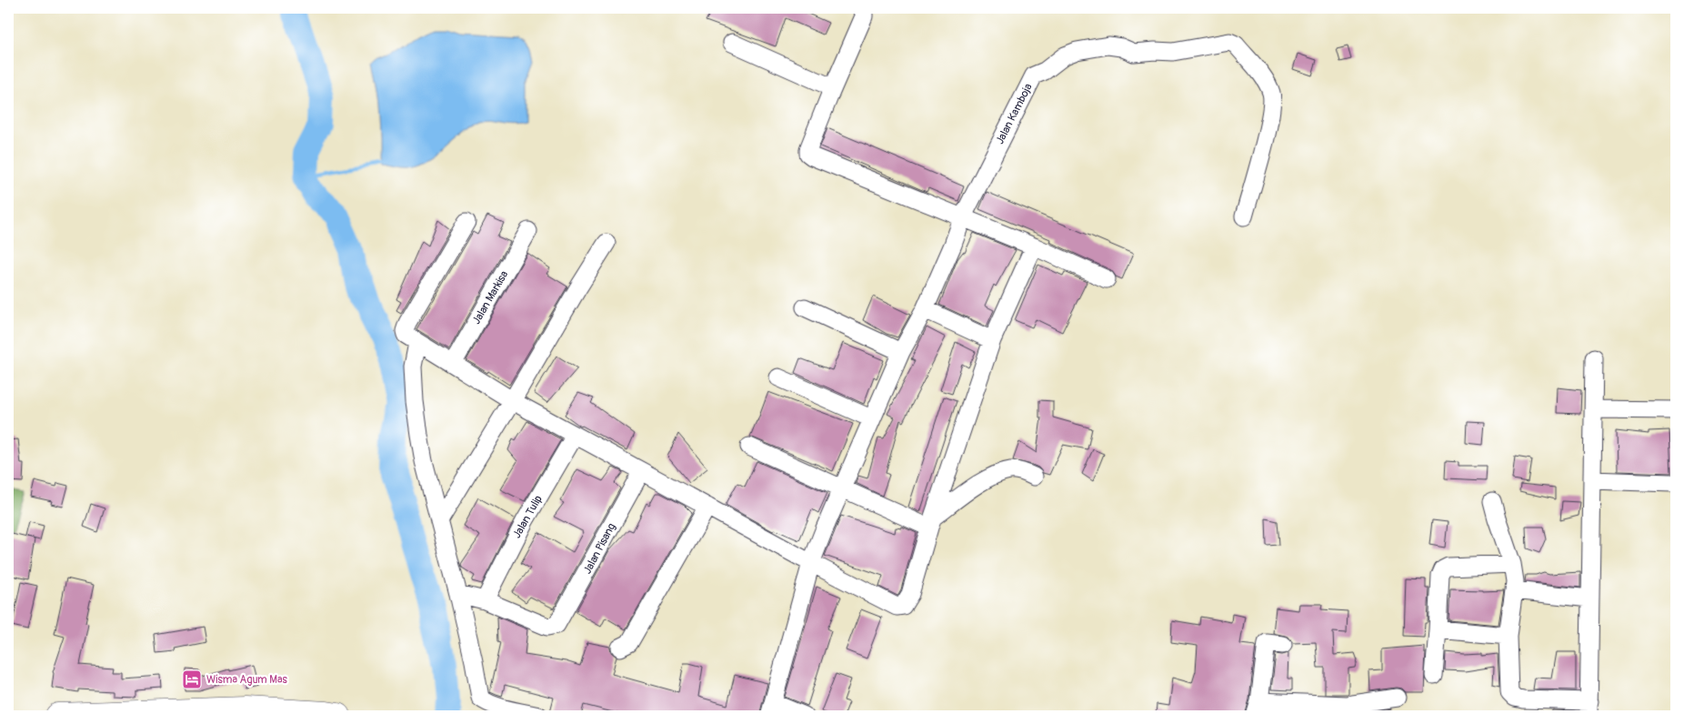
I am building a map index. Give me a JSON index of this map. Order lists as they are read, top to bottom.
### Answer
{
  "streets": {
    "street": [
      "Jalan Kamboja",
      "Jalan Markisa",
      "Jalan Tulip",
      "Jalan Pisang"
    ]
  },
  "crossings": [
    ["Jalan Tulip", "Jalan Pisang"]
  ],
  "places": {
    "hotel": ["Wisma Agum Mas"]
  }
}
